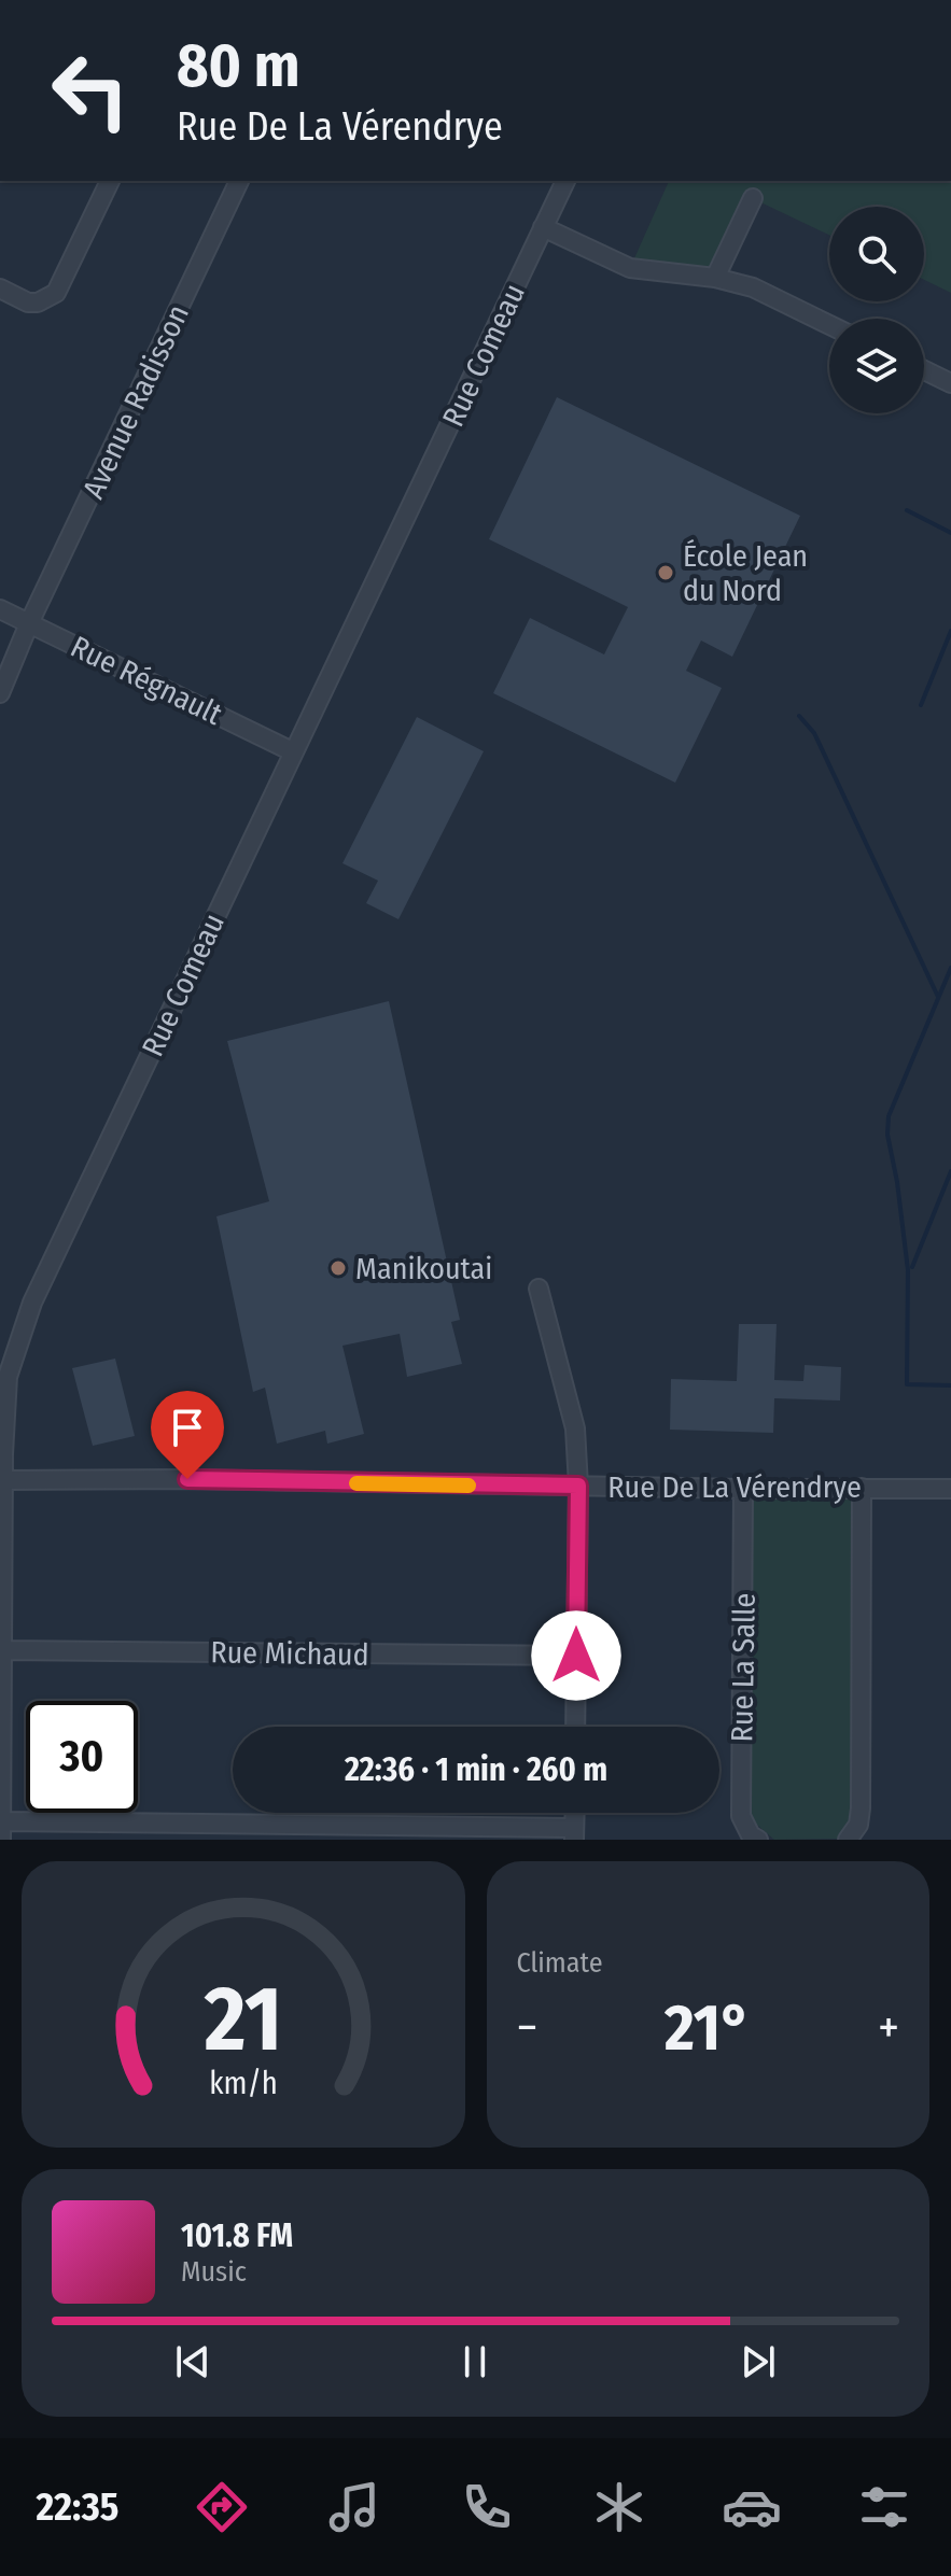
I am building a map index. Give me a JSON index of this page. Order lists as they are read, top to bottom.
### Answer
{
  "streets": {
    "street": [
      "Rue Comeau",
      "Avenue Radisson",
      "Rue Régnault",
      "Rue De La Vérendrye",
      "Rue Michaud",
      "Rue La Salle"
    ]
  },
  "crossings": [
    ["Rue Comeau", "Rue Régnault"],
    ["Rue Comeau", "Rue De La Vérendrye"],
    ["Rue Comeau", "Rue Michaud"],
    ["Avenue Radisson", "Rue Régnault"],
    ["Rue De La Vérendrye", "Rue La Salle"]
  ],
  "places": ["École Jean du Nord", "Manikoutai"],
  "page": {
    "turn": ["80 m", "Rue De La Vérendrye"],
    "limit": "30",
    "trip": "22:36 · 1 min · 260 m",
    "tile": "Climate",
    "heat": ["−", "21°", "+"],
    "song": ["101.8 FM", "Music"],
    "tabs": "22:35",
    "gauge": ["21", "km/h"]
  }
}
